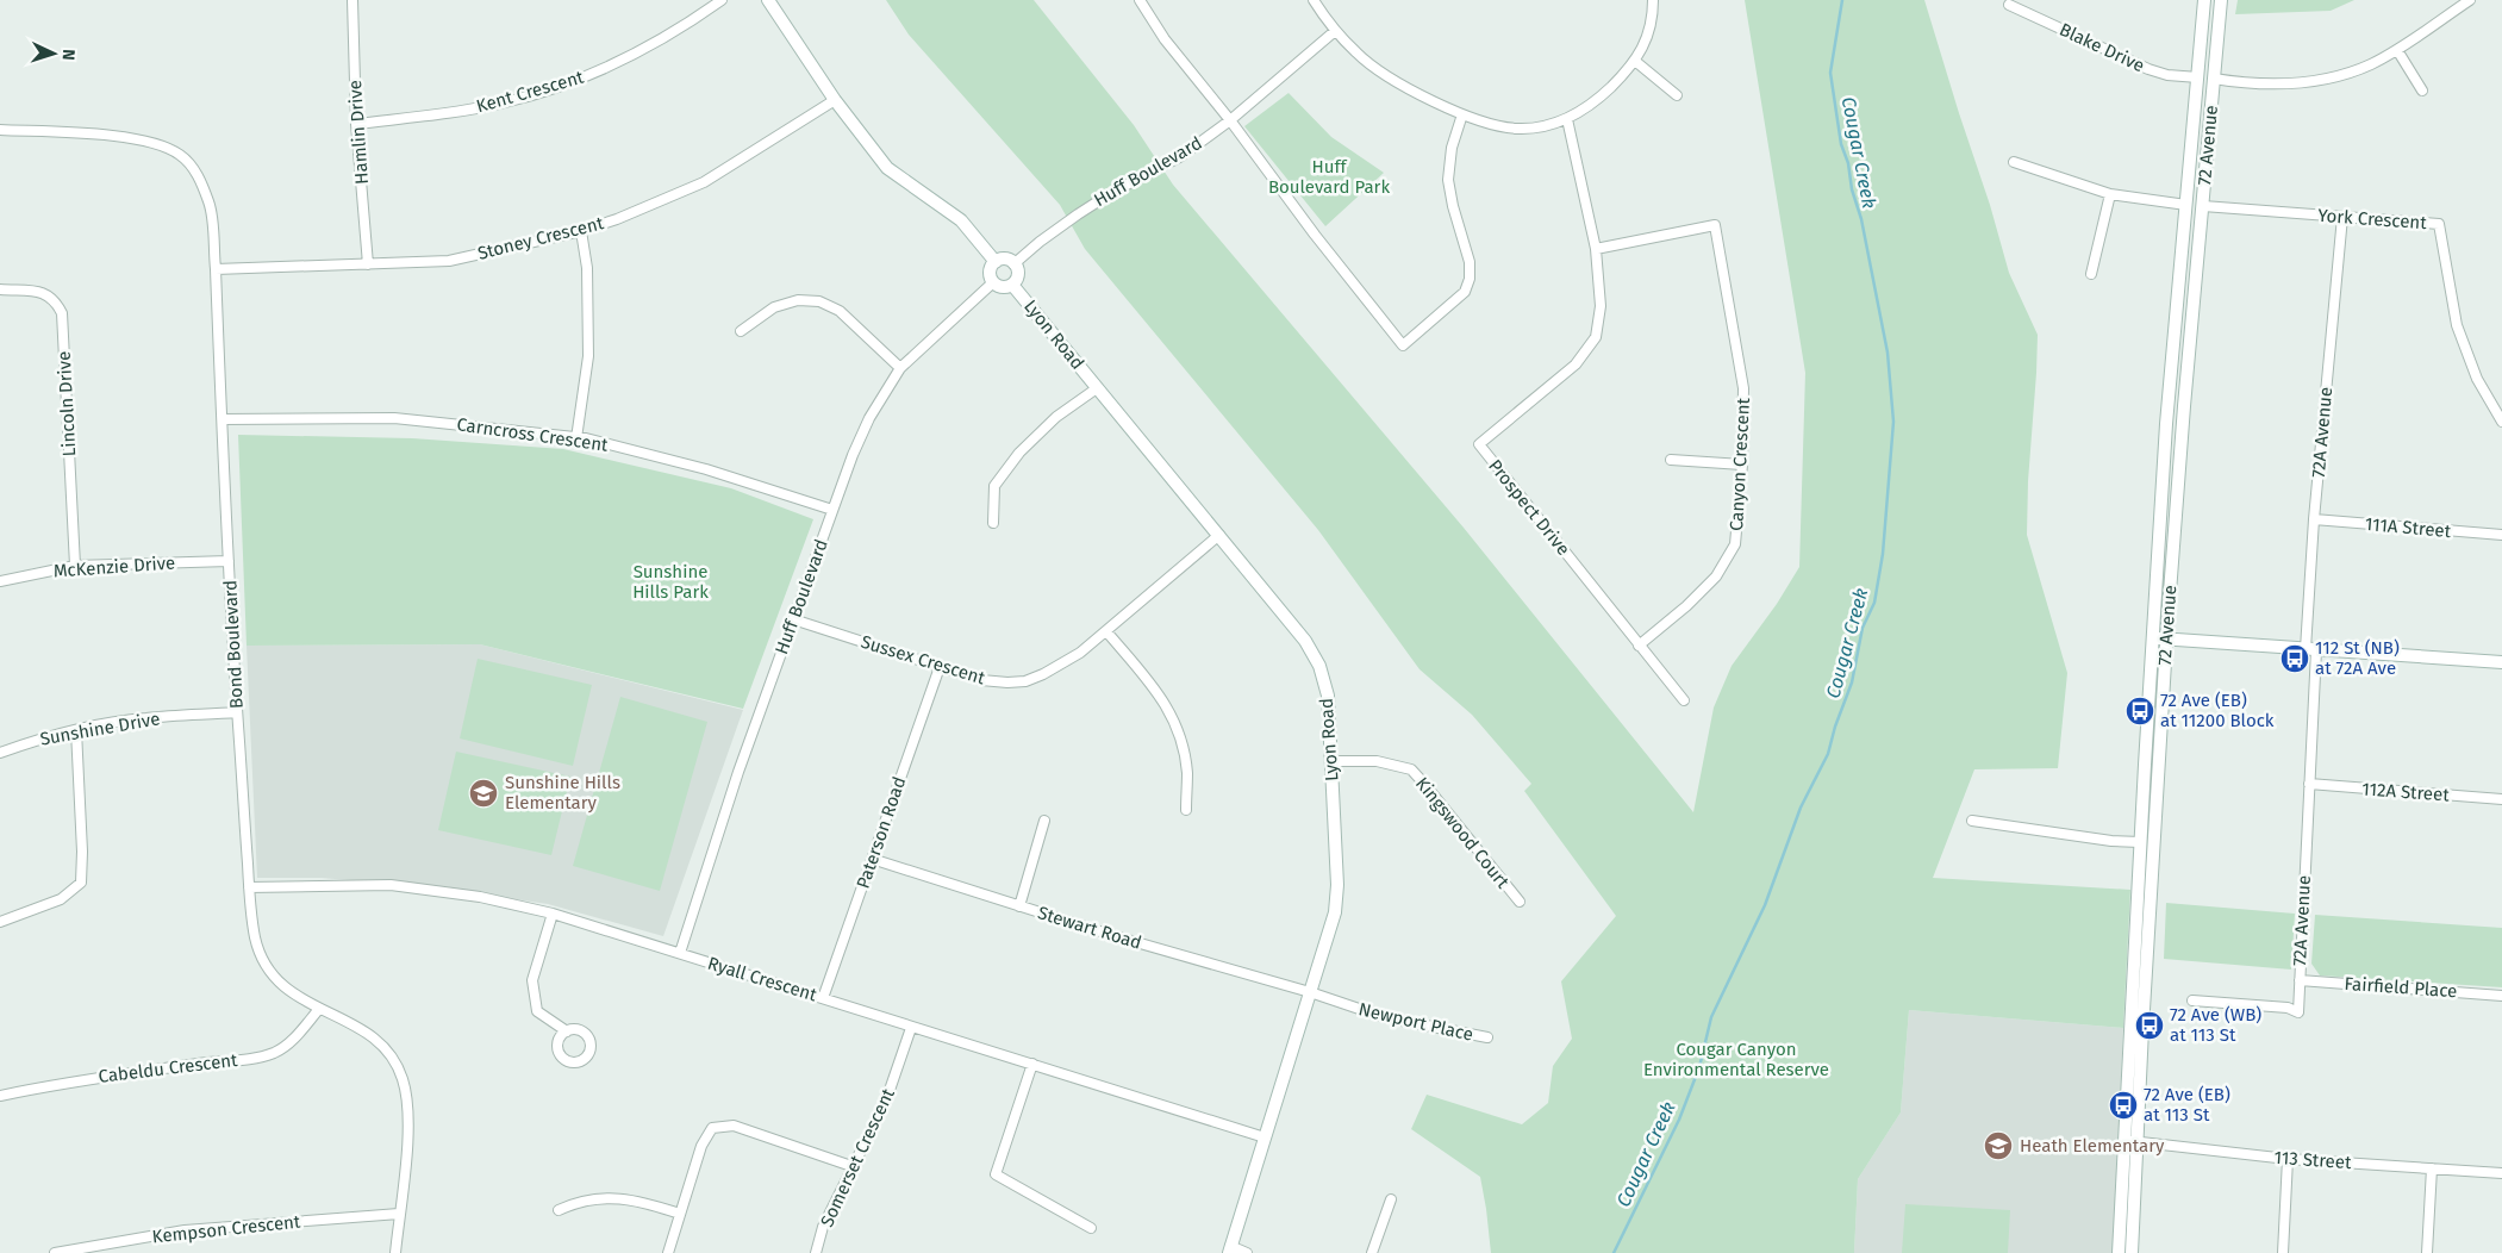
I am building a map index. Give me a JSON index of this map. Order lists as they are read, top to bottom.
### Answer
{
  "streets": {
    "main road": ["72 Avenue", "Lyon Road"],
    "street": [
      "Blake Drive",
      "Kent Crescent",
      "Hamlin Drive",
      "Huff Boulevard",
      "York Crescent",
      "Stoney Crescent",
      "Lincoln Drive",
      "72A Avenue",
      "Carncross Crescent",
      "Canyon Crescent",
      "Prospect Drive",
      "111A Street",
      "McKenzie Drive",
      "Bond Boulevard",
      "Sussex Crescent",
      "Sunshine Drive",
      "112A Street",
      "Paterson Road",
      "Kingswood Court",
      "Stewart Road",
      "Ryall Crescent",
      "Fairfield Place",
      "Newport Place",
      "Cabeldu Crescent",
      "Somerset Crescent",
      "113 Street",
      "Kempson Crescent"
    ]
  },
  "crossings": [
    ["Blake Drive", "72 Avenue"],
    ["Kent Crescent", "Hamlin Drive"],
    ["Hamlin Drive", "Stoney Crescent"],
    ["72 Avenue", "York Crescent"],
    ["72 Avenue", "113 Street"],
    ["Huff Boulevard", "Lyon Road"],
    ["Huff Boulevard", "Carncross Crescent"],
    ["Huff Boulevard", "Sussex Crescent"],
    ["Huff Boulevard", "Ryall Crescent"],
    ["York Crescent", "72A Avenue"],
    ["Stoney Crescent", "Bond Boulevard"],
    ["Lyon Road", "Sussex Crescent"],
    ["Lyon Road", "Kingswood Court"],
    ["Lyon Road", "Stewart Road"],
    ["Lyon Road", "Ryall Crescent"],
    ["Lyon Road", "Newport Place"],
    ["Lincoln Drive", "McKenzie Drive"],
    ["72A Avenue", "111A Street"],
    ["72A Avenue", "112A Street"],
    ["72A Avenue", "Fairfield Place"],
    ["Carncross Crescent", "Bond Boulevard"],
    ["Canyon Crescent", "Prospect Drive"],
    ["McKenzie Drive", "Bond Boulevard"],
    ["Bond Boulevard", "Sunshine Drive"],
    ["Bond Boulevard", "Ryall Crescent"],
    ["Bond Boulevard", "Cabeldu Crescent"],
    ["Bond Boulevard", "Kempson Crescent"],
    ["Sussex Crescent", "Paterson Road"],
    ["Paterson Road", "Stewart Road"],
    ["Paterson Road", "Ryall Crescent"],
    ["Stewart Road", "Newport Place"],
    ["Ryall Crescent", "Somerset Crescent"]
  ],
  "water": ["Cougar Creek"],
  "parks": ["Huff Boulevard Park", "Sunshine Hills Park", "Cougar Canyon Environmental Reserve"],
  "places": {
    "bus stop": [
      "112 St (NB) at 72A Ave",
      "72 Ave (EB) at 11200 Block",
      "72 Ave (WB) at 113 St",
      "72 Ave (EB) at 113 St"
    ],
    "school or university": ["Sunshine Hills Elementary", "Heath Elementary"]
  },
  "north": "right"
}
